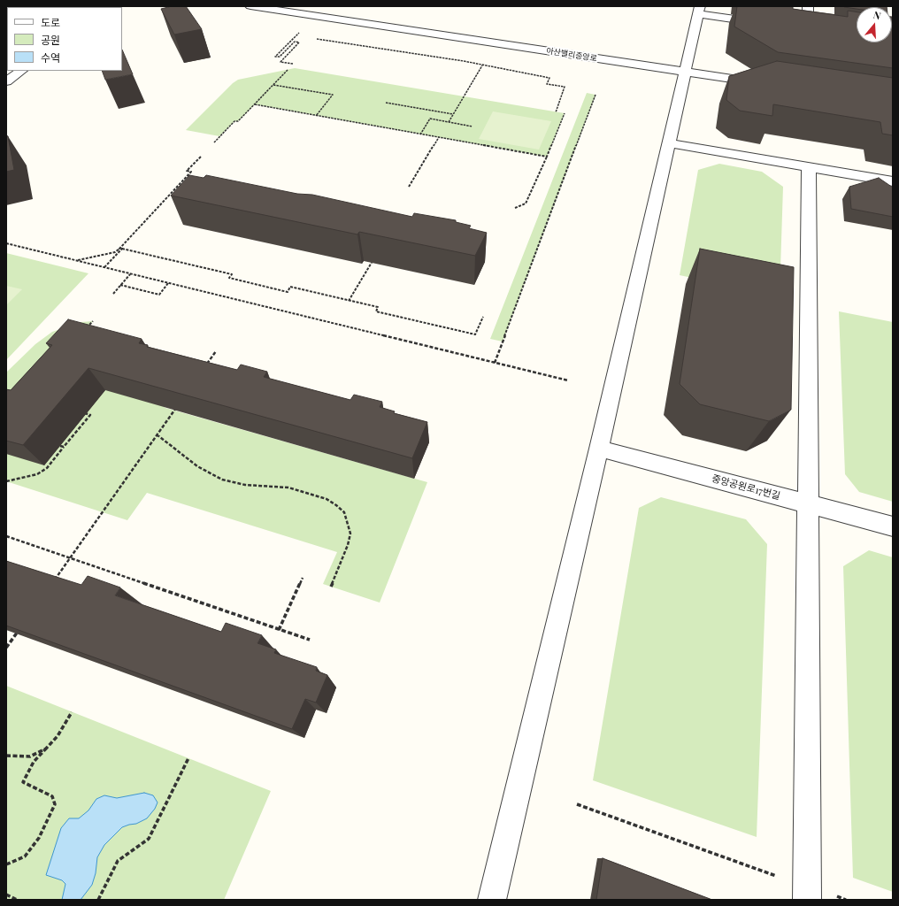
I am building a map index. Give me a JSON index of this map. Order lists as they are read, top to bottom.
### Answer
{
  "streets": {
    "street": ["아산밸리중앙로", "중앙공원로17번길"]
  },
  "legend": ["도로", "공원", "수역"],
  "north": "top"
}
